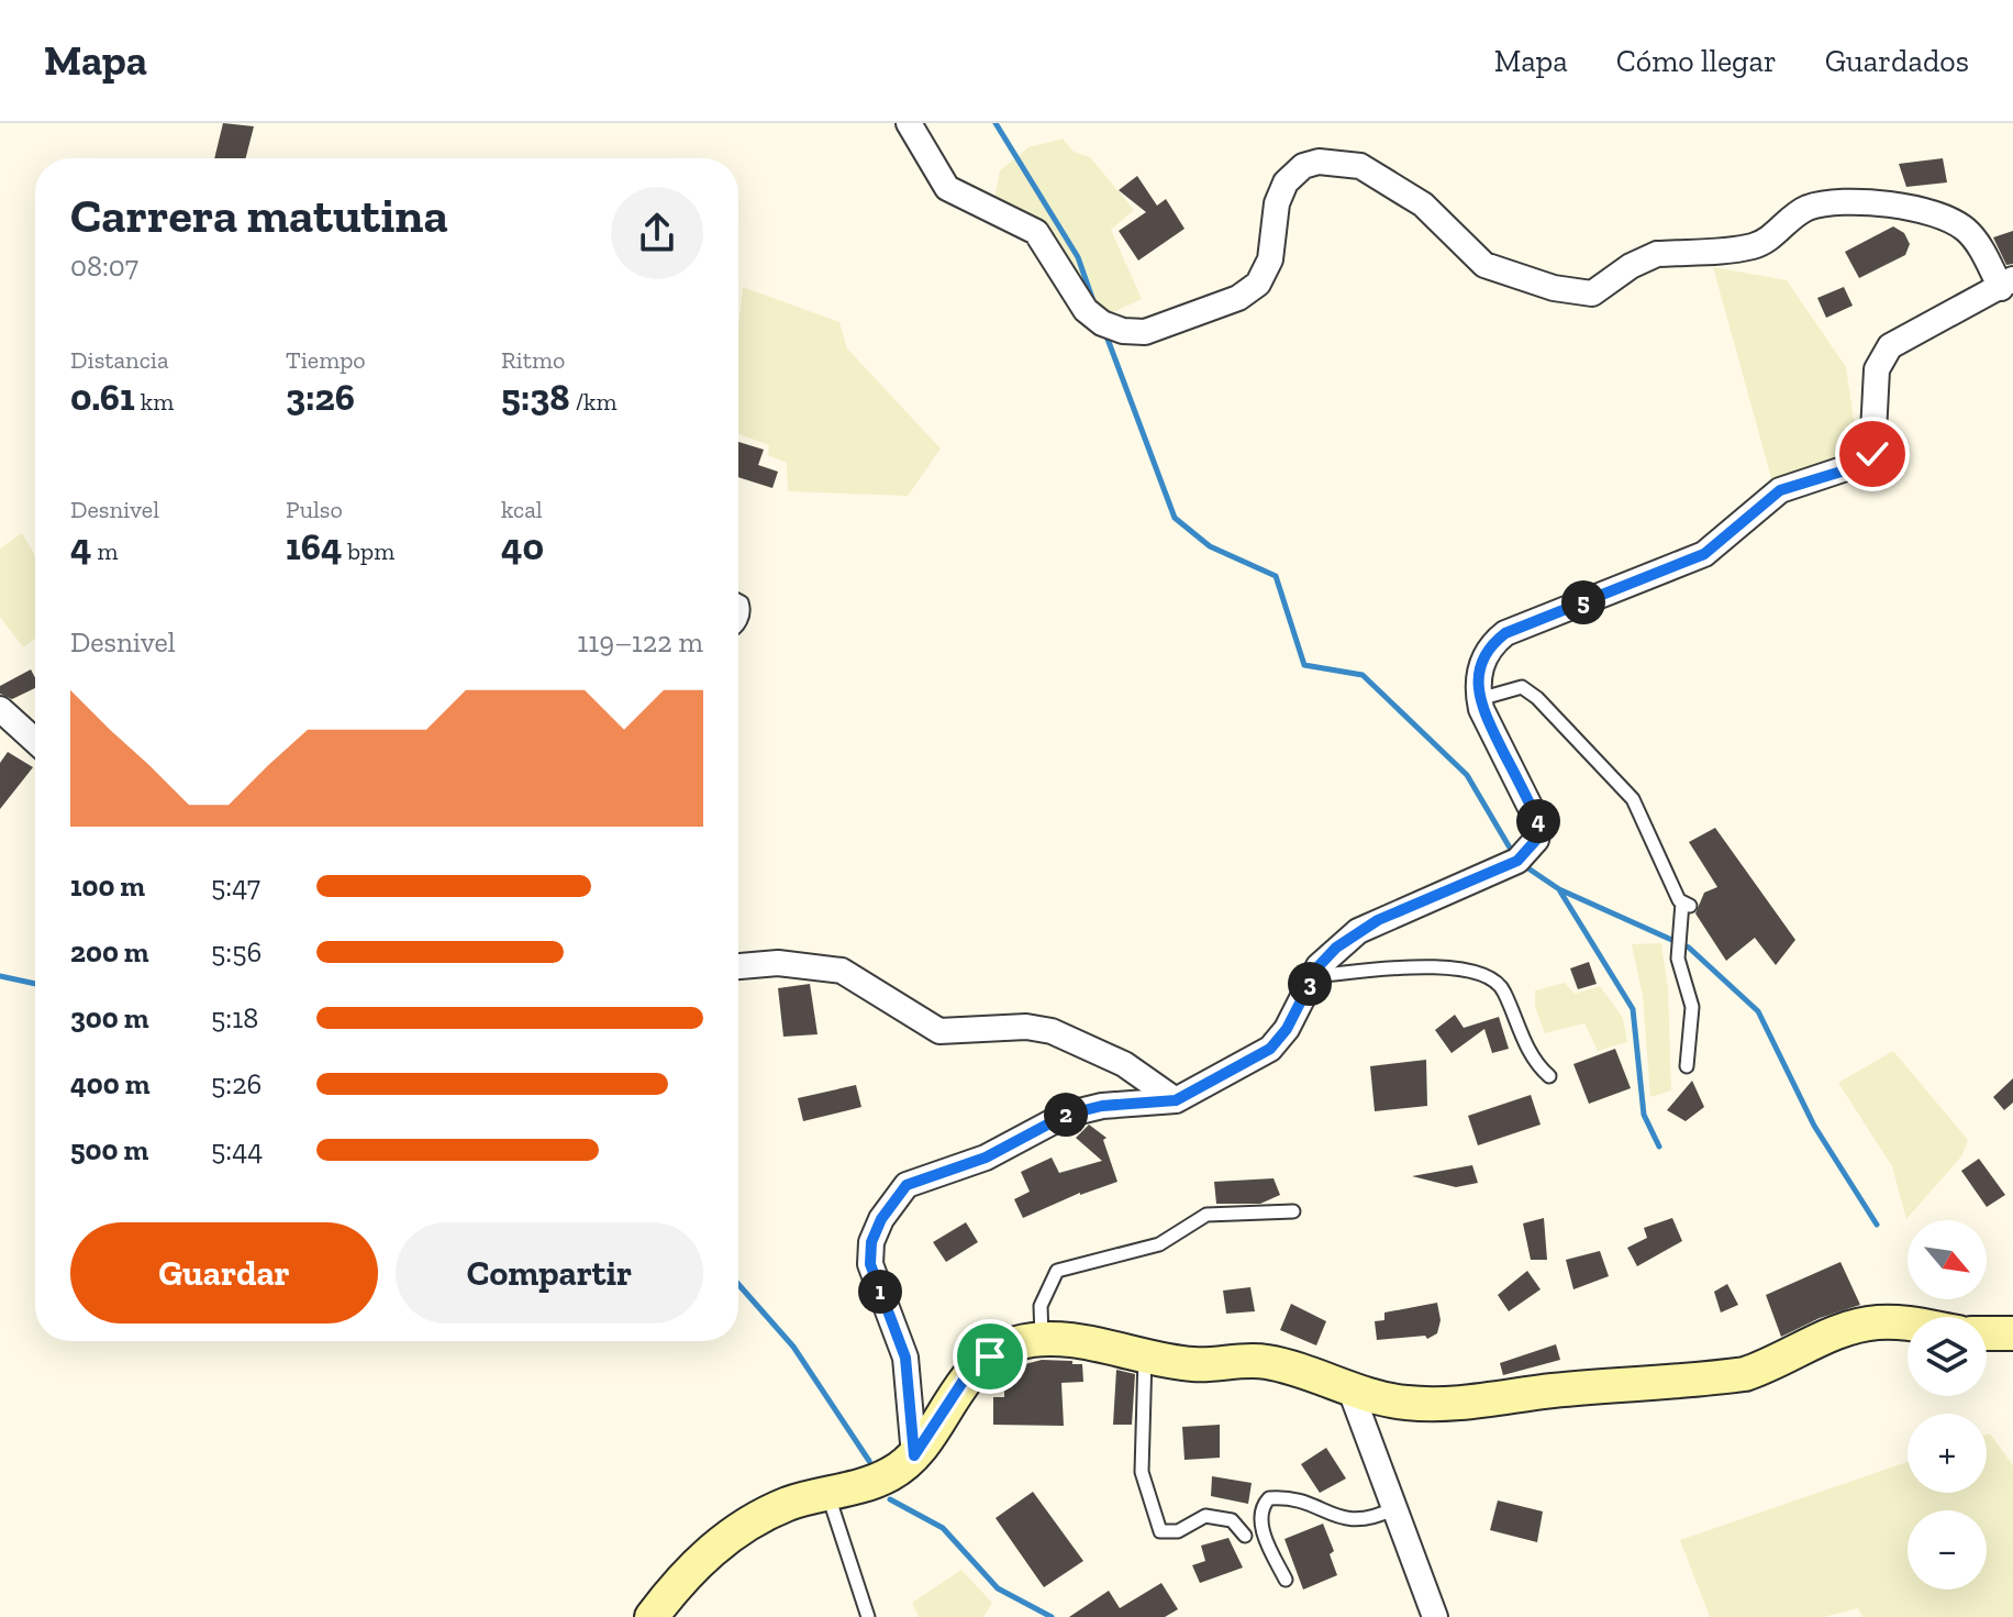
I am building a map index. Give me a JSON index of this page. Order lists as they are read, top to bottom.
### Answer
{
  "north": "bottom right",
  "page": {
    "header": "Mapa",
    "nav": ["Mapa", "Cómo llegar", "Guardados"],
    "heading": ["Carrera matutina", "08:07"],
    "stats": [
      ["Distancia", "0.61 km"],
      ["Tiempo", "3:26"],
      ["Ritmo", "5:38 /km"],
      ["Desnivel", "4 m"],
      ["Pulso", "164 bpm"],
      ["kcal", "40"]
    ],
    "pins": [
      "5",
      "4",
      "3",
      "2",
      "1"
    ],
    "chart": ["Desnivel", "119–122 m"],
    "list": [
      {
        "name": "100 m",
        "note": "5:47"
      },
      {
        "name": "200 m",
        "note": "5:56"
      },
      {
        "name": "300 m",
        "note": "5:18"
      },
      {
        "name": "400 m",
        "note": "5:26"
      },
      {
        "name": "500 m",
        "note": "5:44"
      }
    ],
    "buttons": ["Guardar", "Compartir"],
    "map_buttons": ["+", "−"]
  }
}
